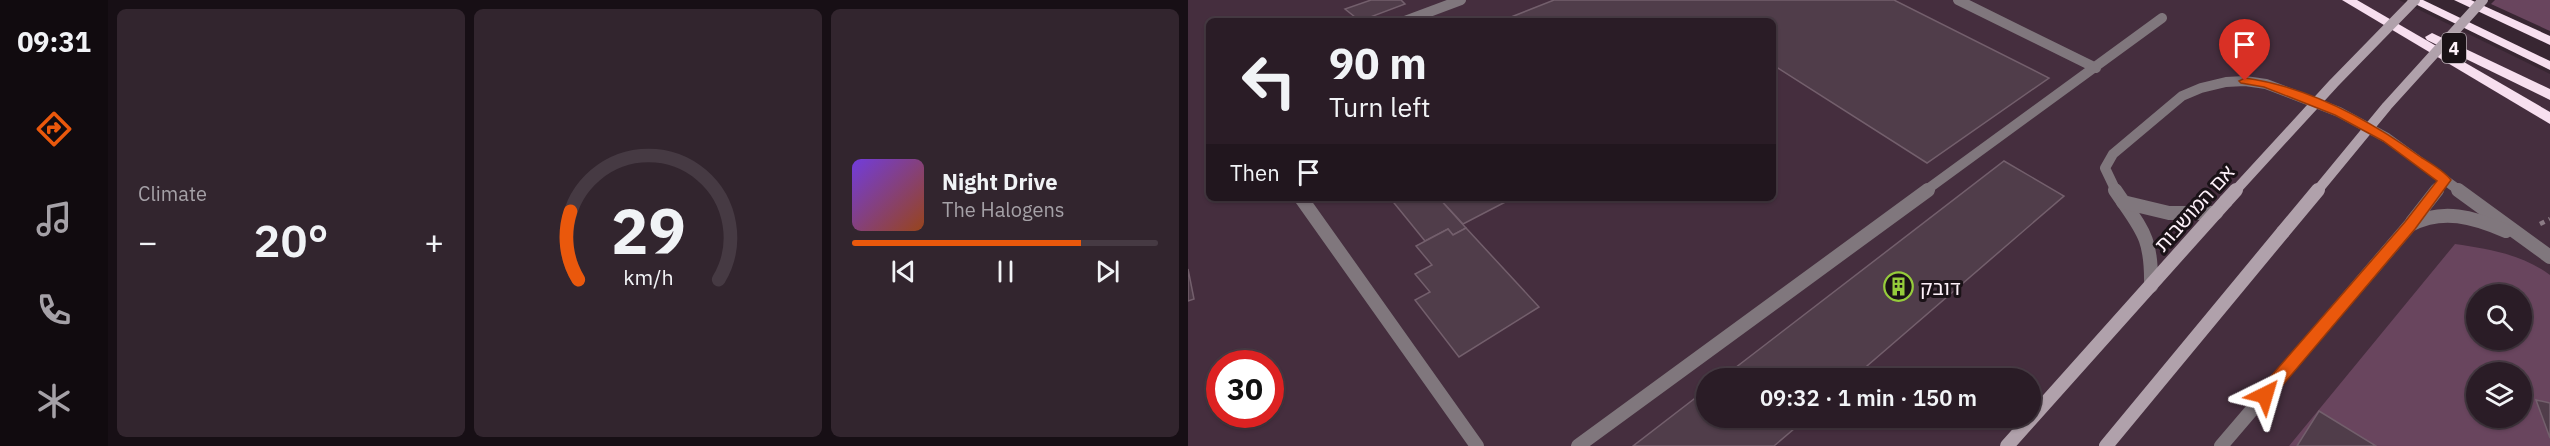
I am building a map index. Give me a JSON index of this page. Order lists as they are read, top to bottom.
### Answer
{
  "streets": {
    "highway": ["4"],
    "main road": ["אם המושבות"]
  },
  "crossings": [
    ["4", "אם המושבות"]
  ],
  "places": {
    "building": ["דובק"]
  },
  "page": {
    "tabs": "09:31",
    "tile": "Climate",
    "turn": ["90 m", "Turn left"],
    "then": "Then",
    "song": ["Night Drive", "The Halogens"],
    "heat": ["−", "20°", "+"],
    "limit": "30",
    "trip": "09:32 · 1 min · 150 m",
    "gauge": ["29", "km/h"]
  }
}
